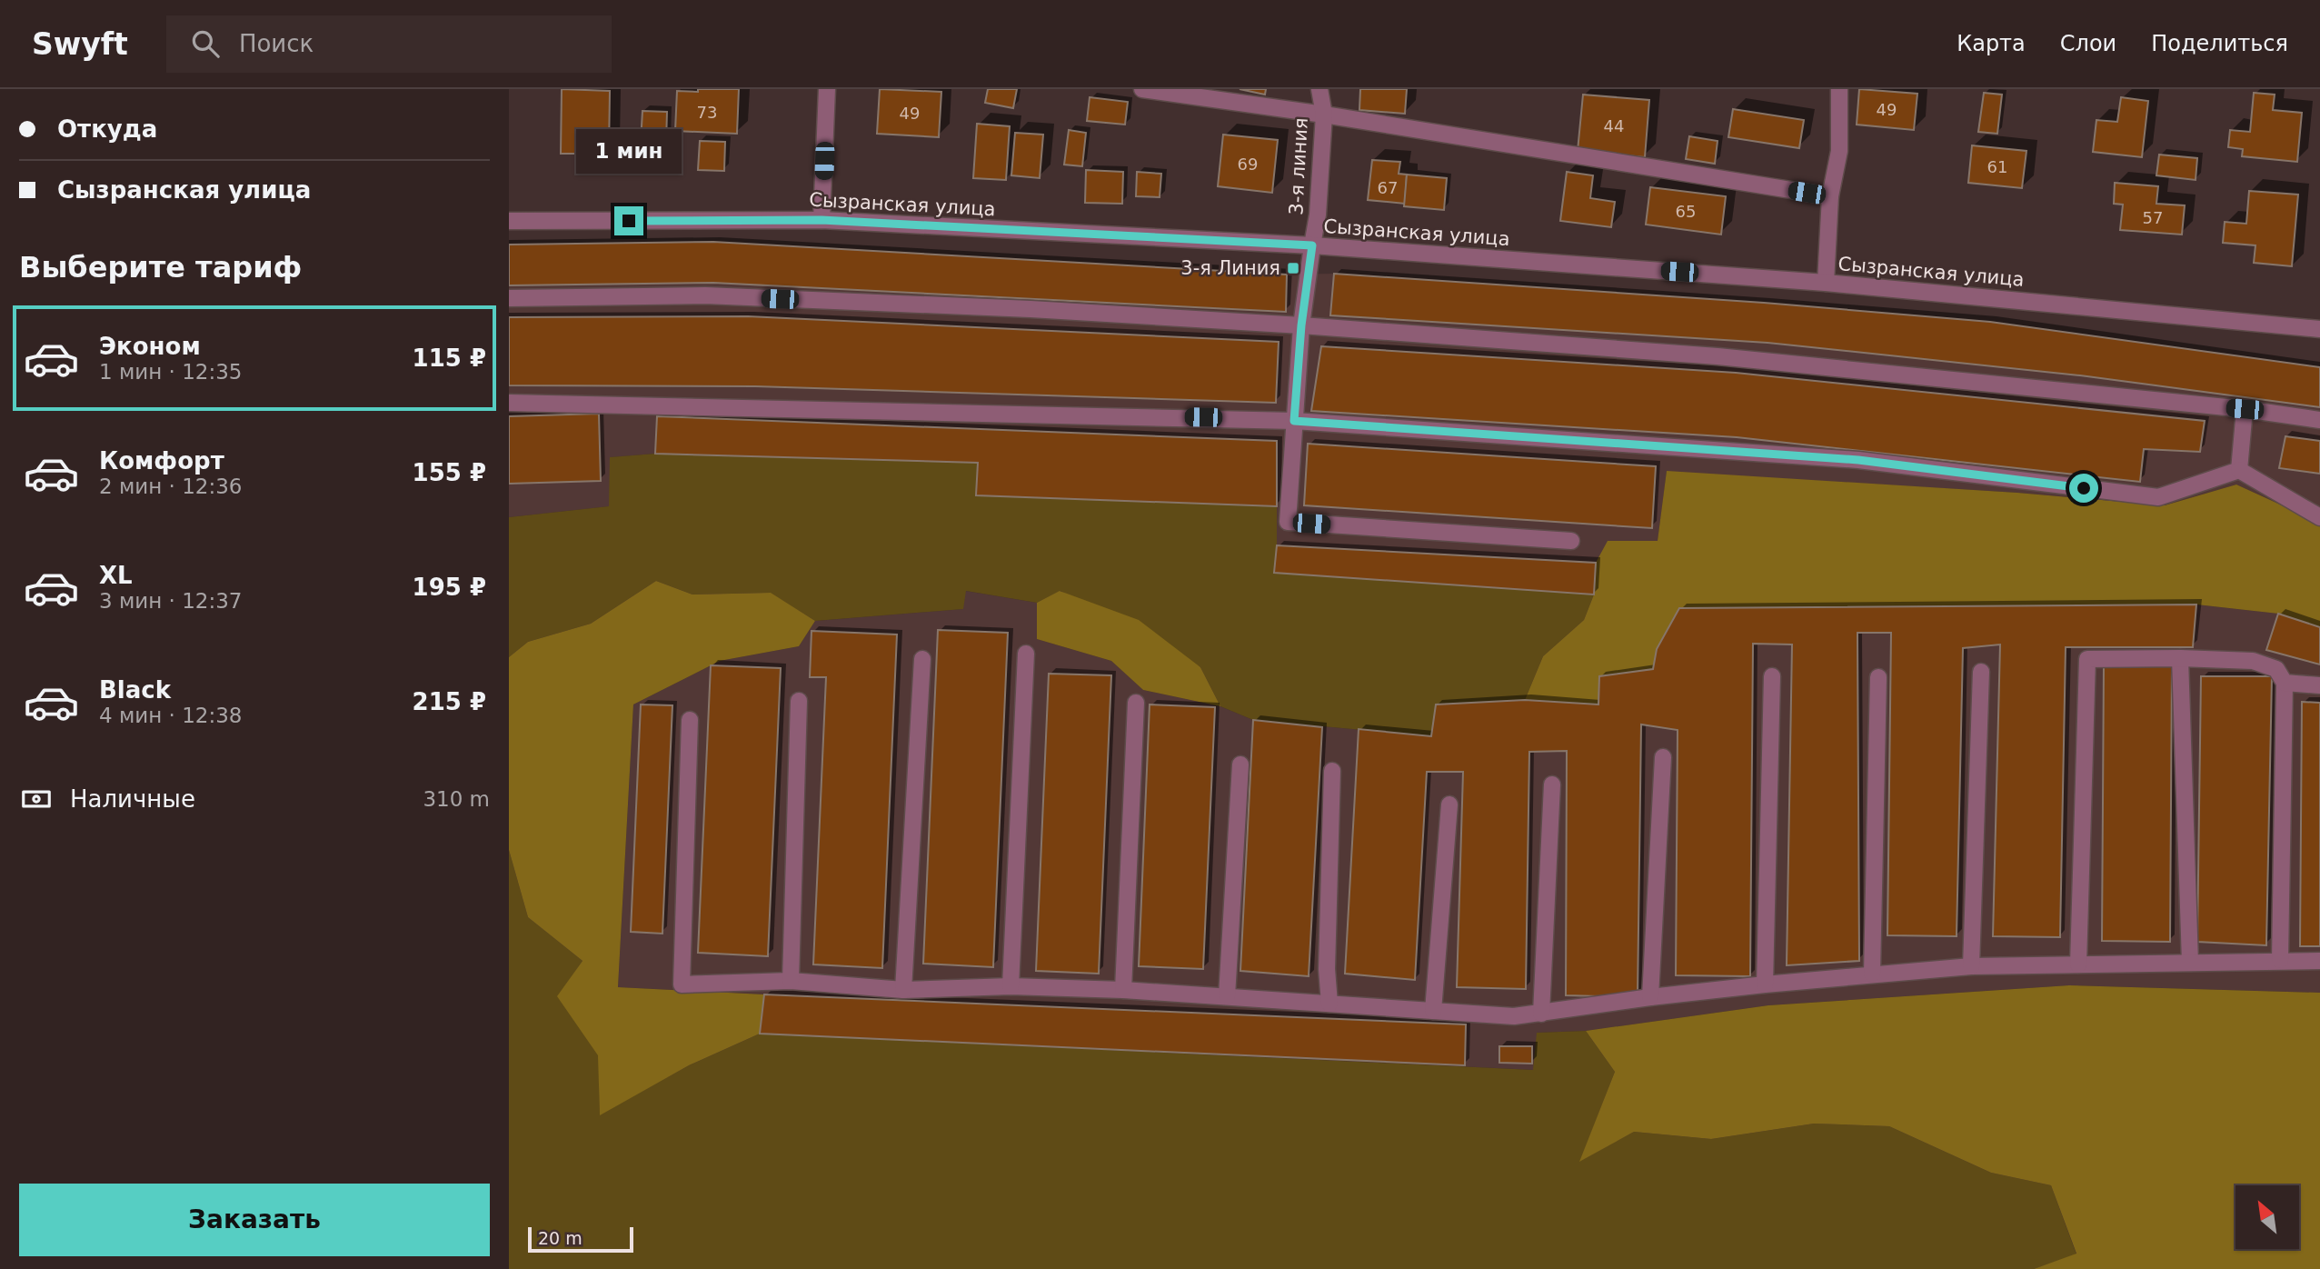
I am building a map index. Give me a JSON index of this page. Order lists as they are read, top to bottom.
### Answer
{
  "streets": {
    "street": ["3-я линия", "Сызранская улица"]
  },
  "crossings": [
    ["3-я линия", "Сызранская улица"]
  ],
  "places": {
    "transit": ["3-я Линия"]
  },
  "house_numbers": [
    "49",
    "73",
    "49",
    "44",
    "69",
    "61",
    "67",
    "65",
    "57"
  ],
  "scale_bar": "20 m",
  "north": "top left",
  "page": {
    "header": "Swyft",
    "search": "Поиск",
    "nav": ["Карта", "Слои", "Поделиться"],
    "banner": ["Откуда", "Сызранская улица"],
    "bubble": "1 мин",
    "heading": "Выберите тариф",
    "list": [
      {
        "name": "Эконом",
        "note": "1 мин · 12:35",
        "value": "115 ₽"
      },
      {
        "name": "Комфорт",
        "note": "2 мин · 12:36",
        "value": "155 ₽"
      },
      {
        "name": "XL",
        "note": "3 мин · 12:37",
        "value": "195 ₽"
      },
      {
        "name": "Black",
        "note": "4 мин · 12:38",
        "value": "215 ₽"
      }
    ],
    "pay": ["Наличные", "310 m"],
    "buttons": "Заказать",
    "scale": "20 m"
  }
}
